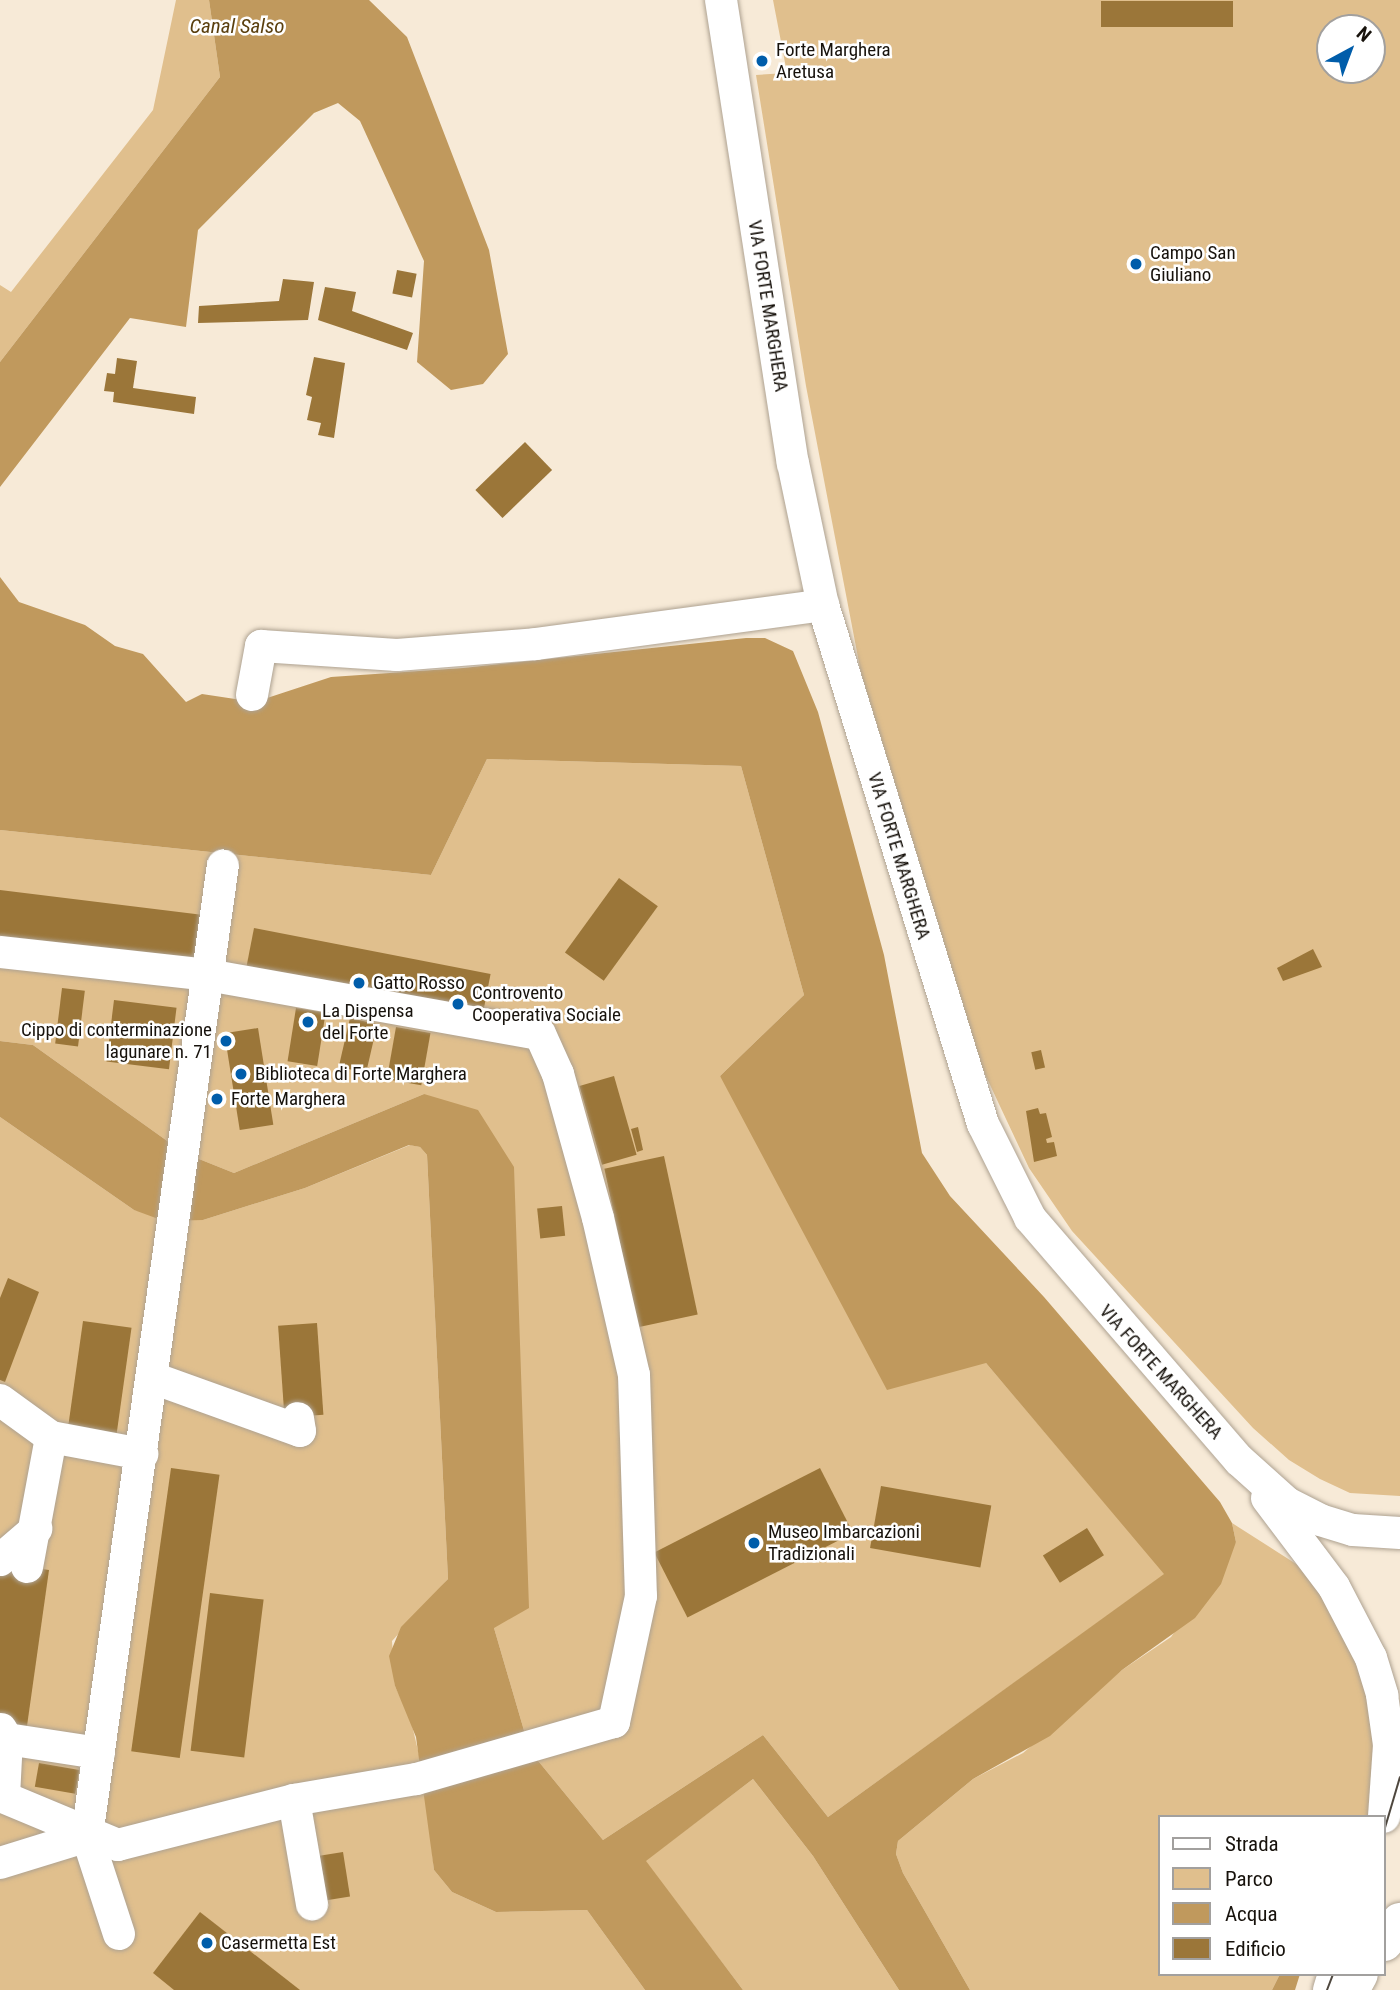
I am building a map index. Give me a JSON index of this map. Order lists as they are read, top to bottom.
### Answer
{
  "streets": {
    "street": ["VIA FORTE MARGHERA"]
  },
  "water": ["Canal Salso"],
  "places": [
    "Forte Marghera Aretusa",
    "Campo San Giuliano",
    "Gatto Rosso",
    "Controvento Cooperativa Sociale",
    "La Dispensa del Forte",
    "Cippo di conterminazione lagunare n. 71",
    "Biblioteca di Forte Marghera",
    "Forte Marghera",
    "Museo Imbarcazioni Tradizionali",
    "Casermetta Est"
  ],
  "legend": [
    "Strada",
    "Parco",
    "Acqua",
    "Edificio"
  ],
  "north": "top right"
}
